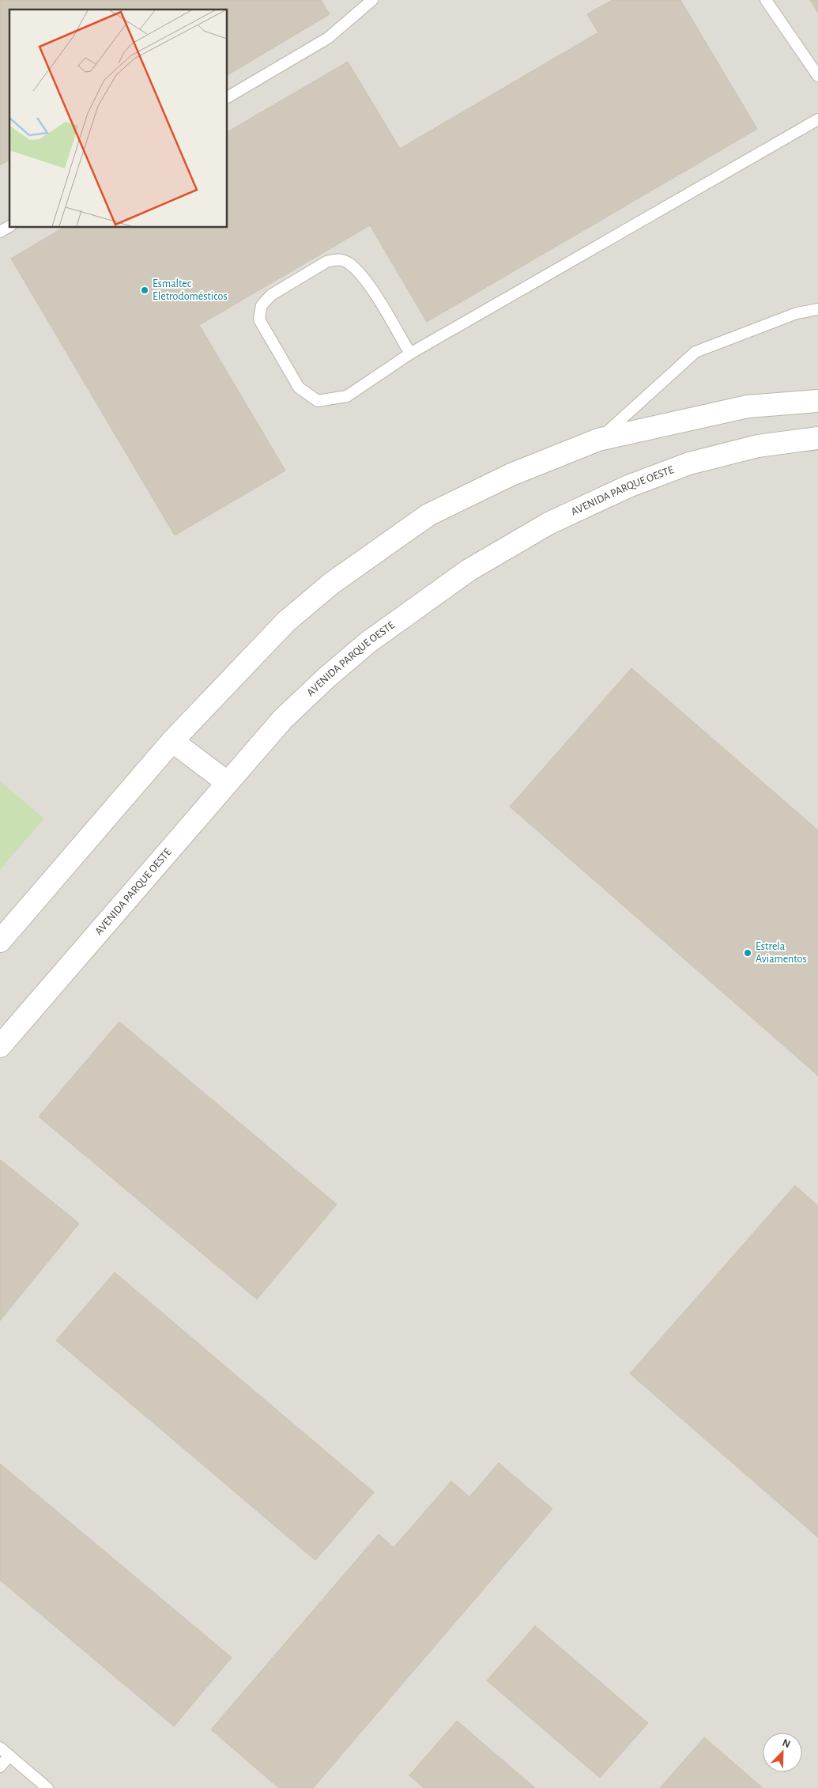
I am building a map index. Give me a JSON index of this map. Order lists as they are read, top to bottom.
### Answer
{
  "streets": {
    "street": ["AVENIDA PARQUE OESTE"]
  },
  "places": ["Esmaltec Eletrodomésticos", "Estrela Aviamentos"],
  "north": "top right"
}
